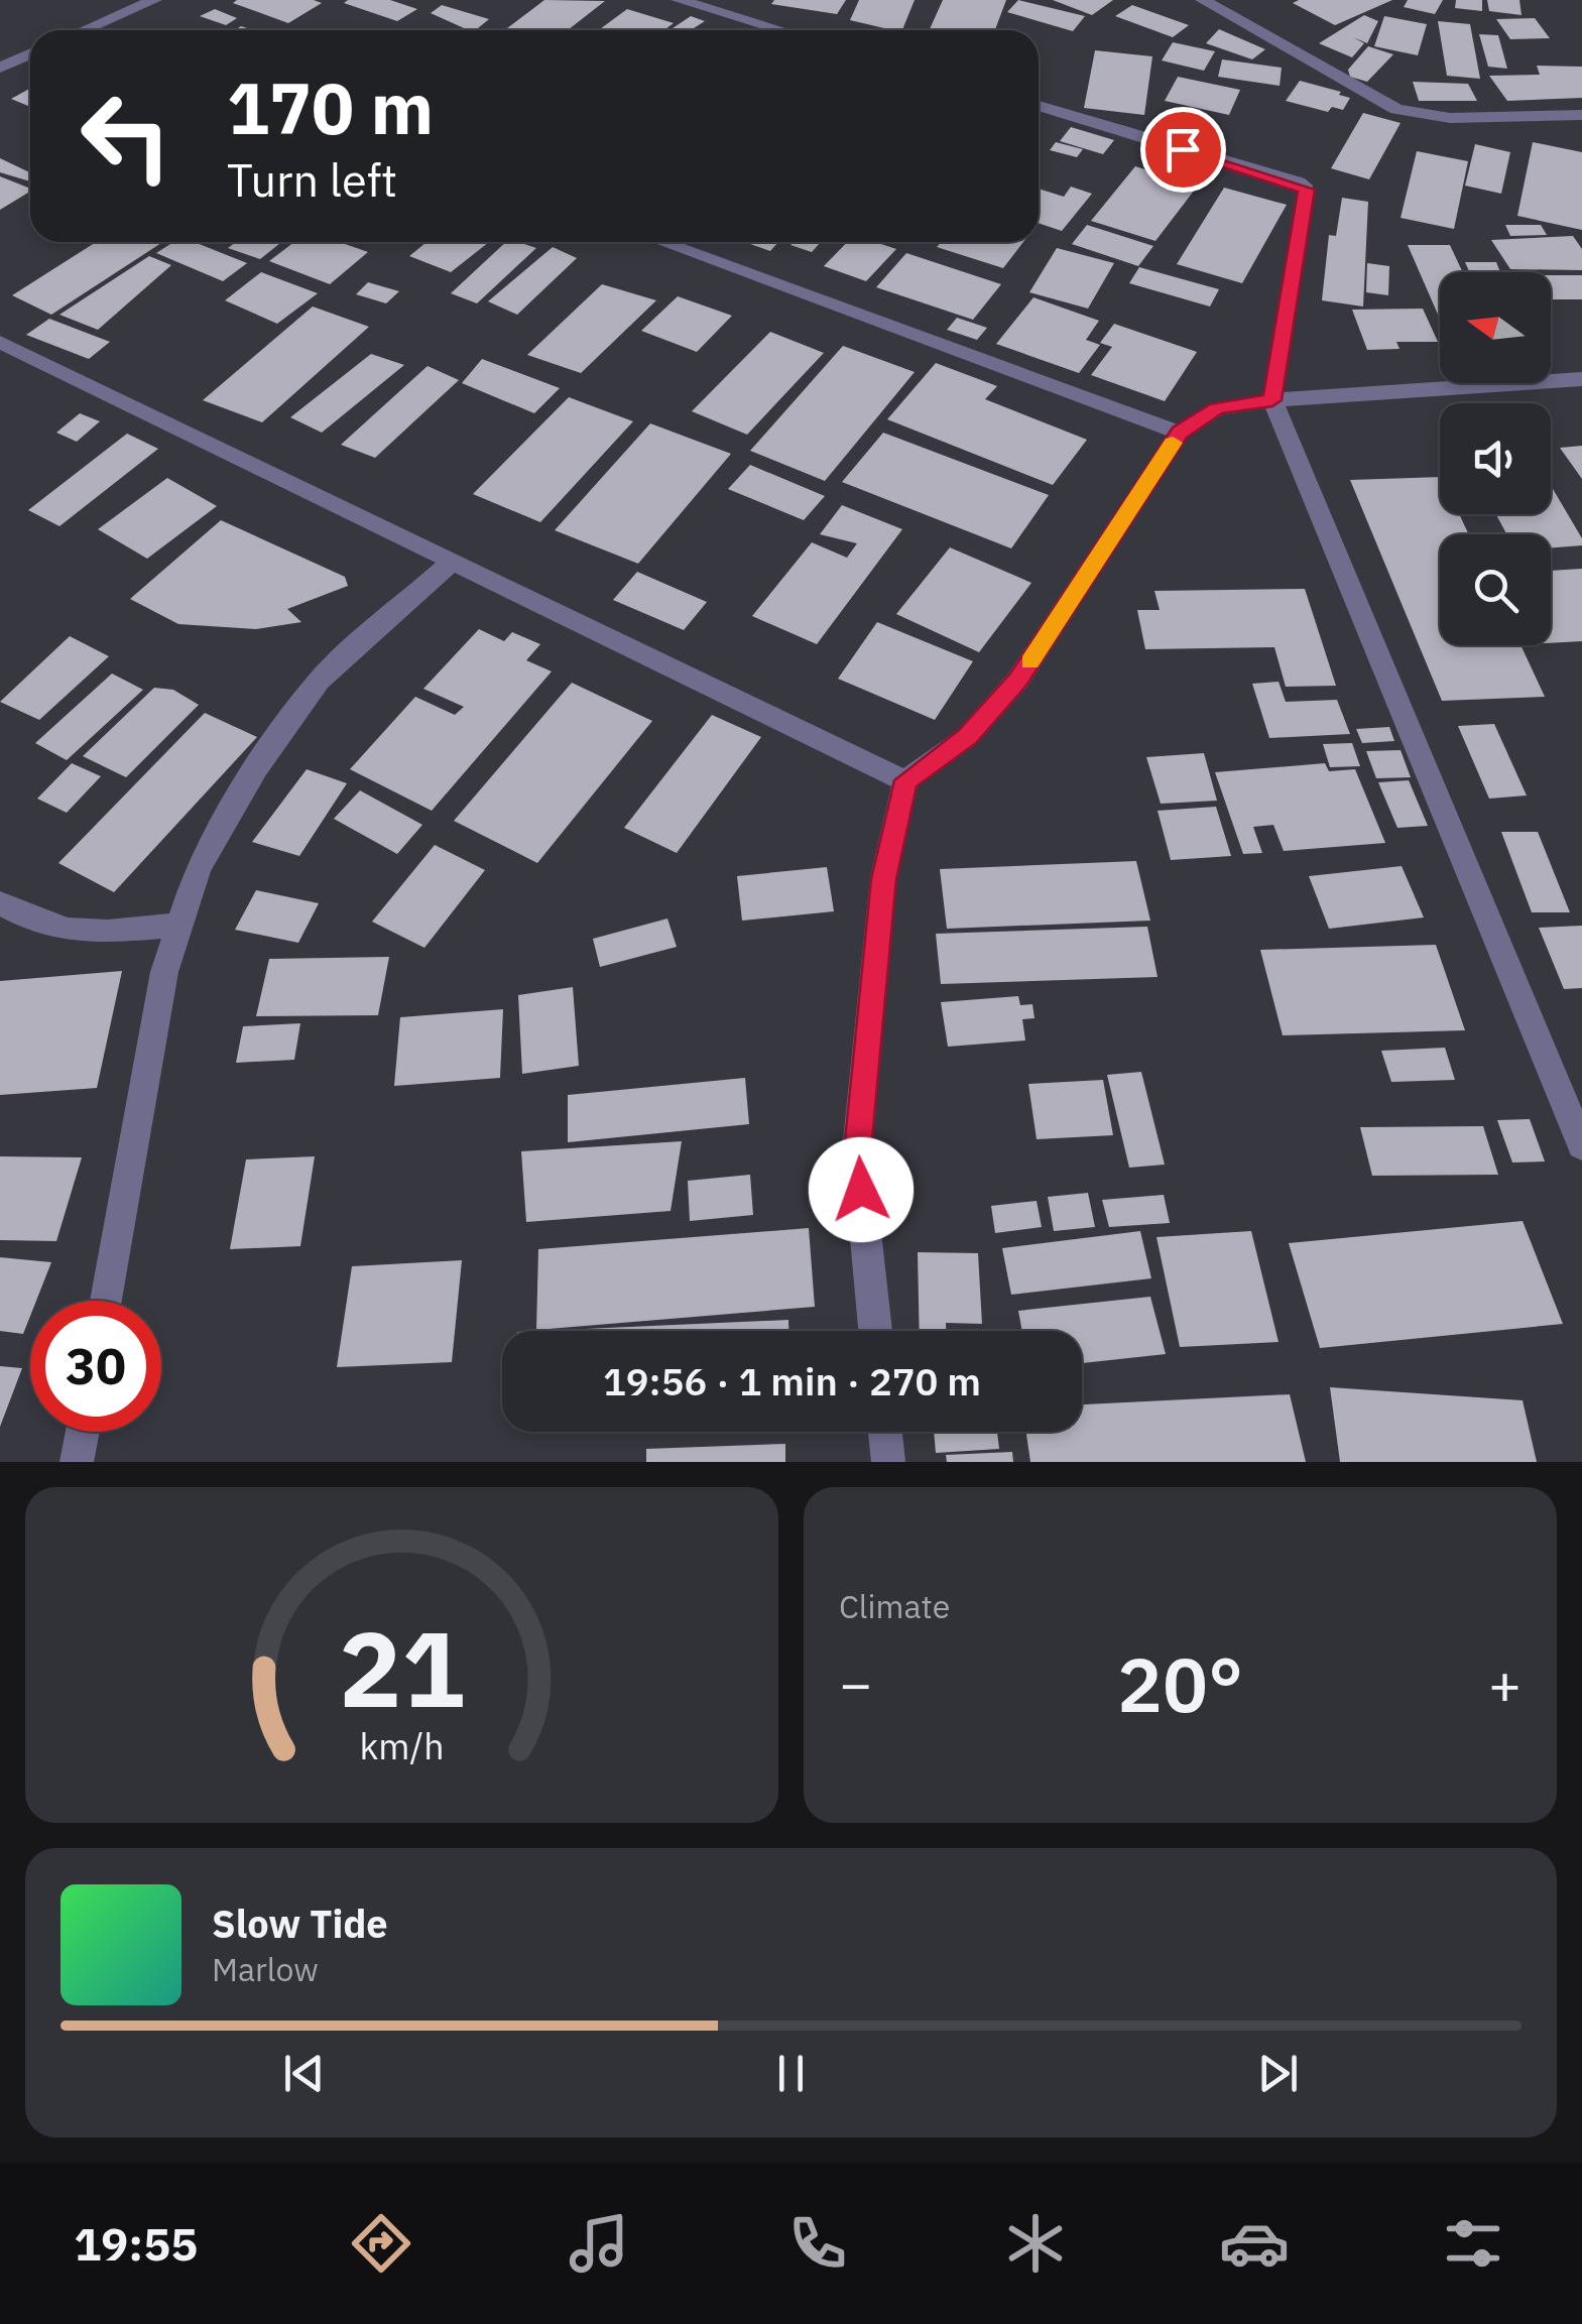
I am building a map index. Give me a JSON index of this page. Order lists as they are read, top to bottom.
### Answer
{
  "north": "left",
  "page": {
    "turn": ["170 m", "Turn left"],
    "limit": "30",
    "trip": "19:56 · 1 min · 270 m",
    "tile": "Climate",
    "heat": ["−", "20°", "+"],
    "song": ["Slow Tide", "Marlow"],
    "tabs": "19:55",
    "gauge": ["21", "km/h"]
  }
}
